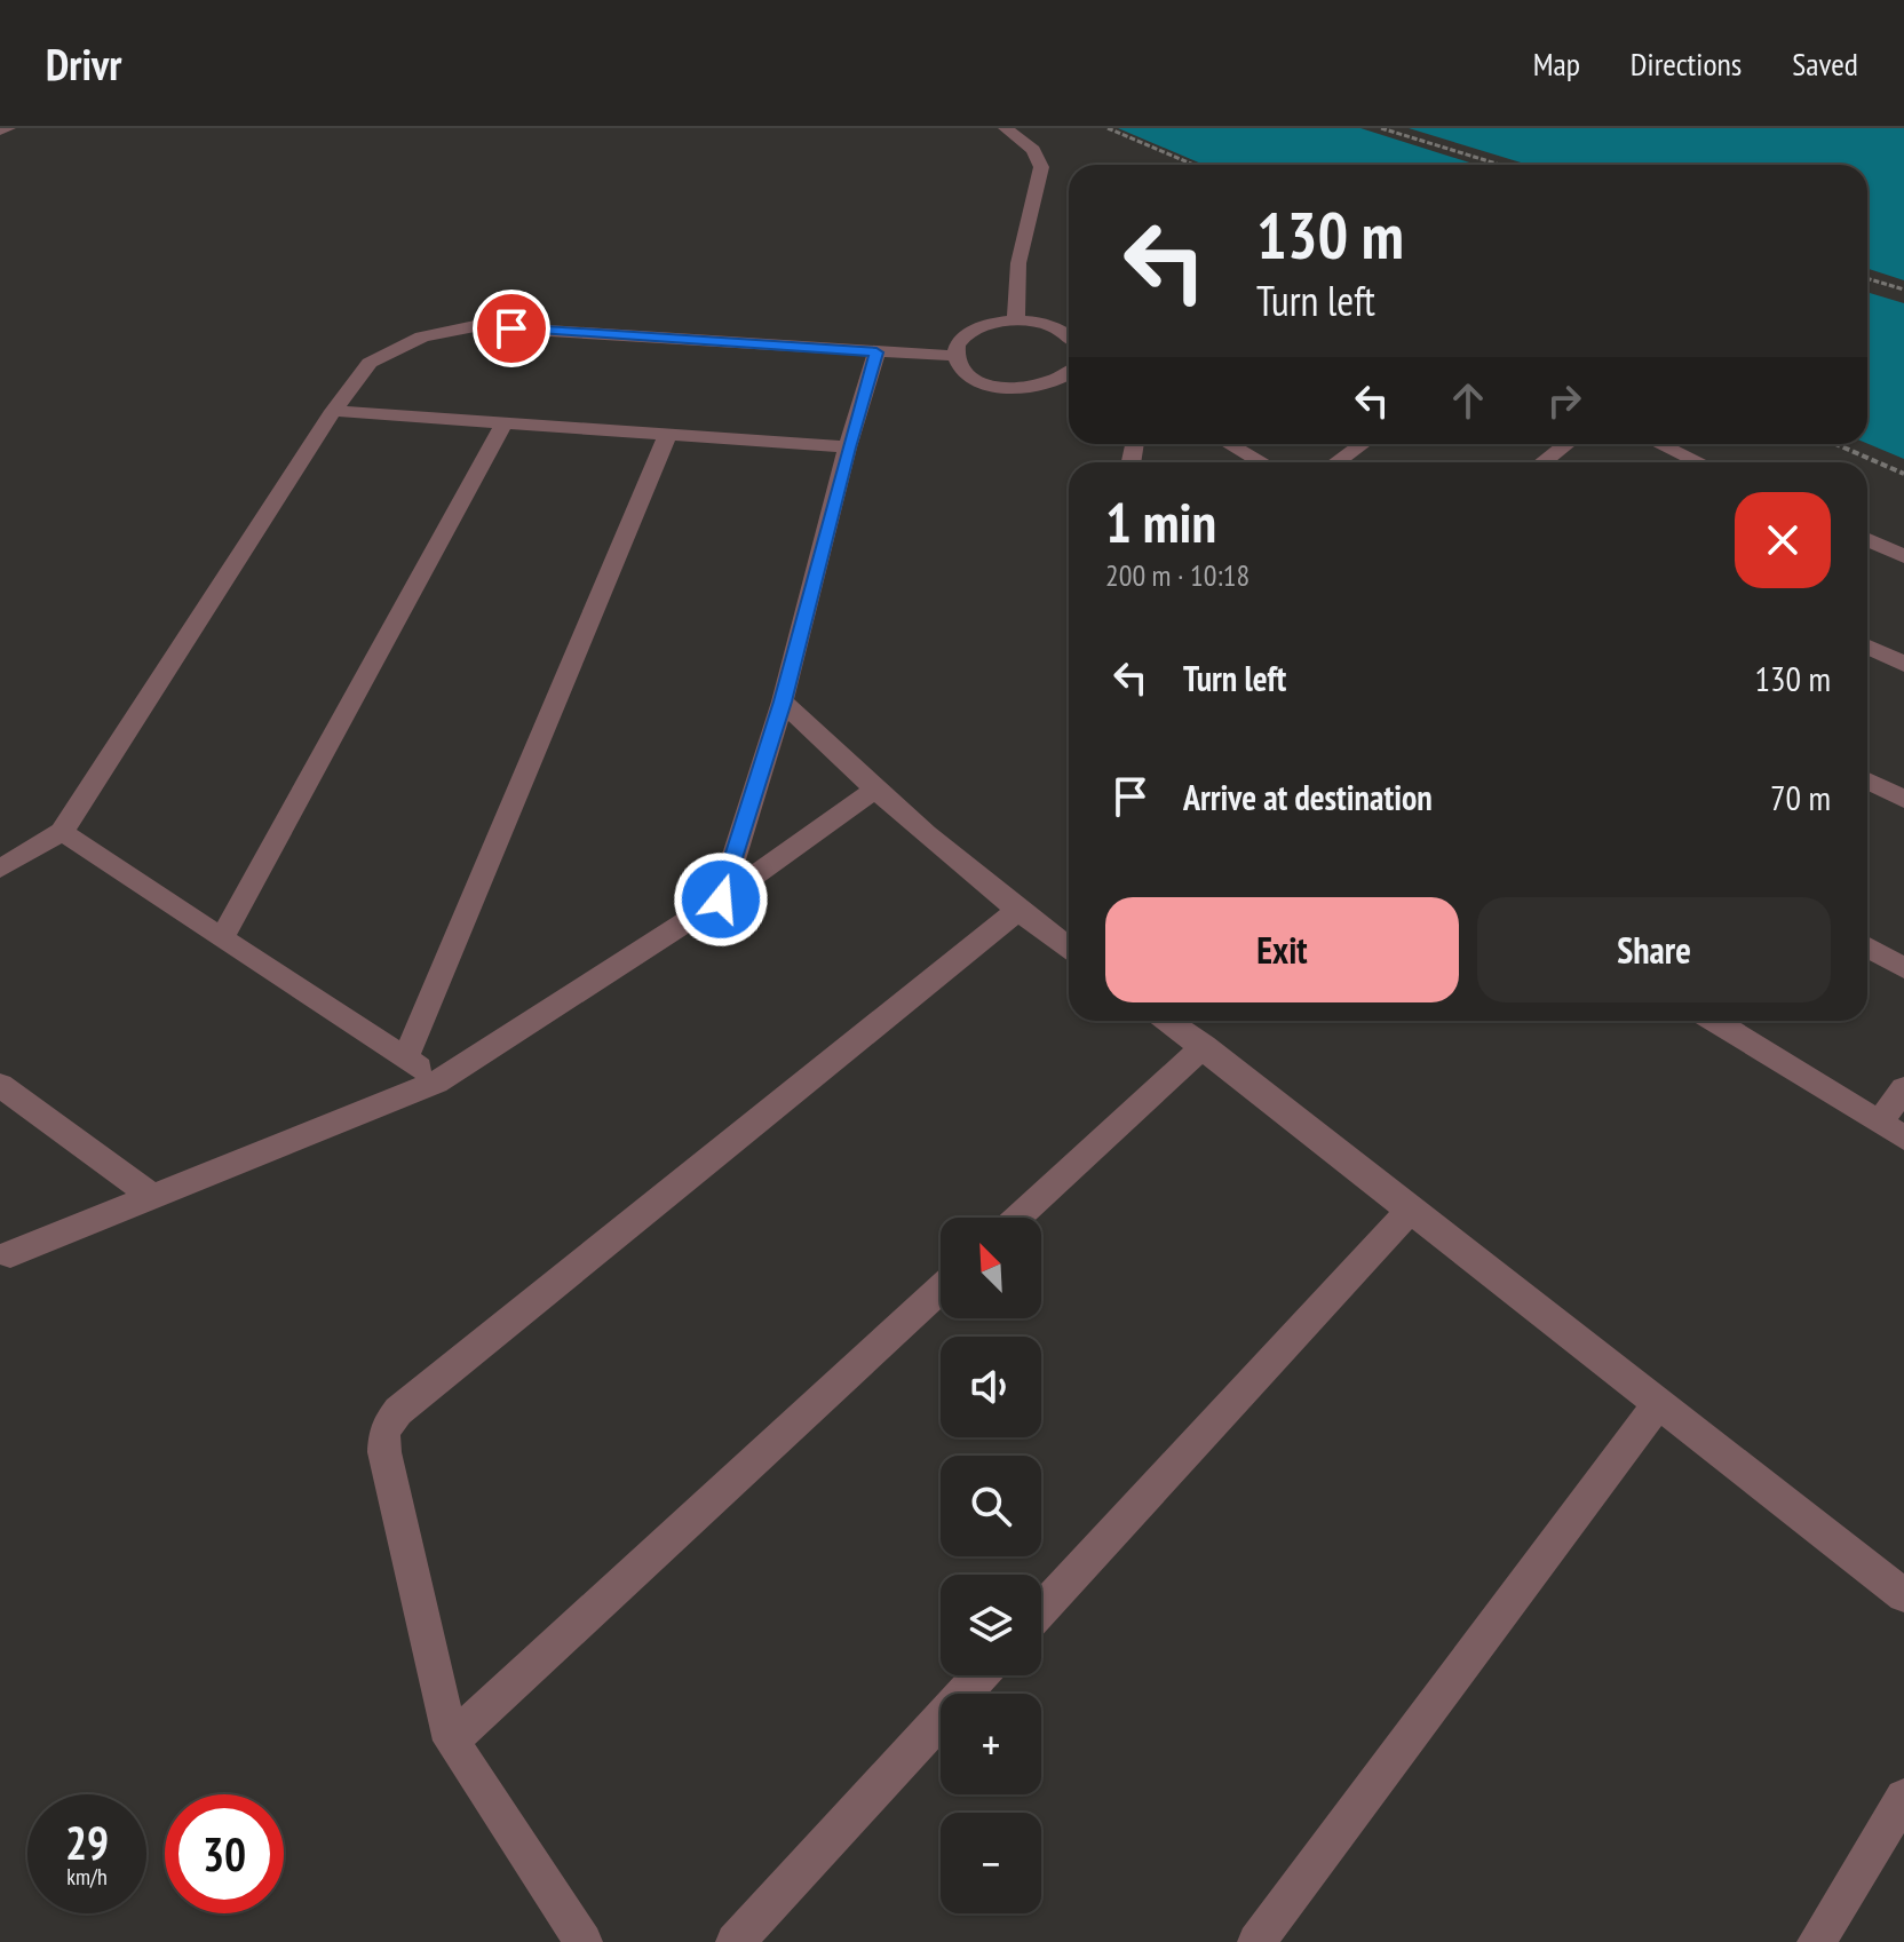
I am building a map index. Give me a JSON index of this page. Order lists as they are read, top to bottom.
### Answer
{
  "north": "top left",
  "page": {
    "header": "Drivr",
    "nav": ["Map", "Directions", "Saved"],
    "turn": ["130 m", "Turn left"],
    "heading": ["1 min", "200 m · 10:18"],
    "list": [
      {
        "name": "Turn left",
        "value": "130 m"
      },
      {
        "name": "Arrive at destination",
        "value": "70 m"
      }
    ],
    "buttons": ["Exit", "Share"],
    "map_buttons": ["+", "−"],
    "speed": "29 km/h",
    "limit": "30"
  }
}
